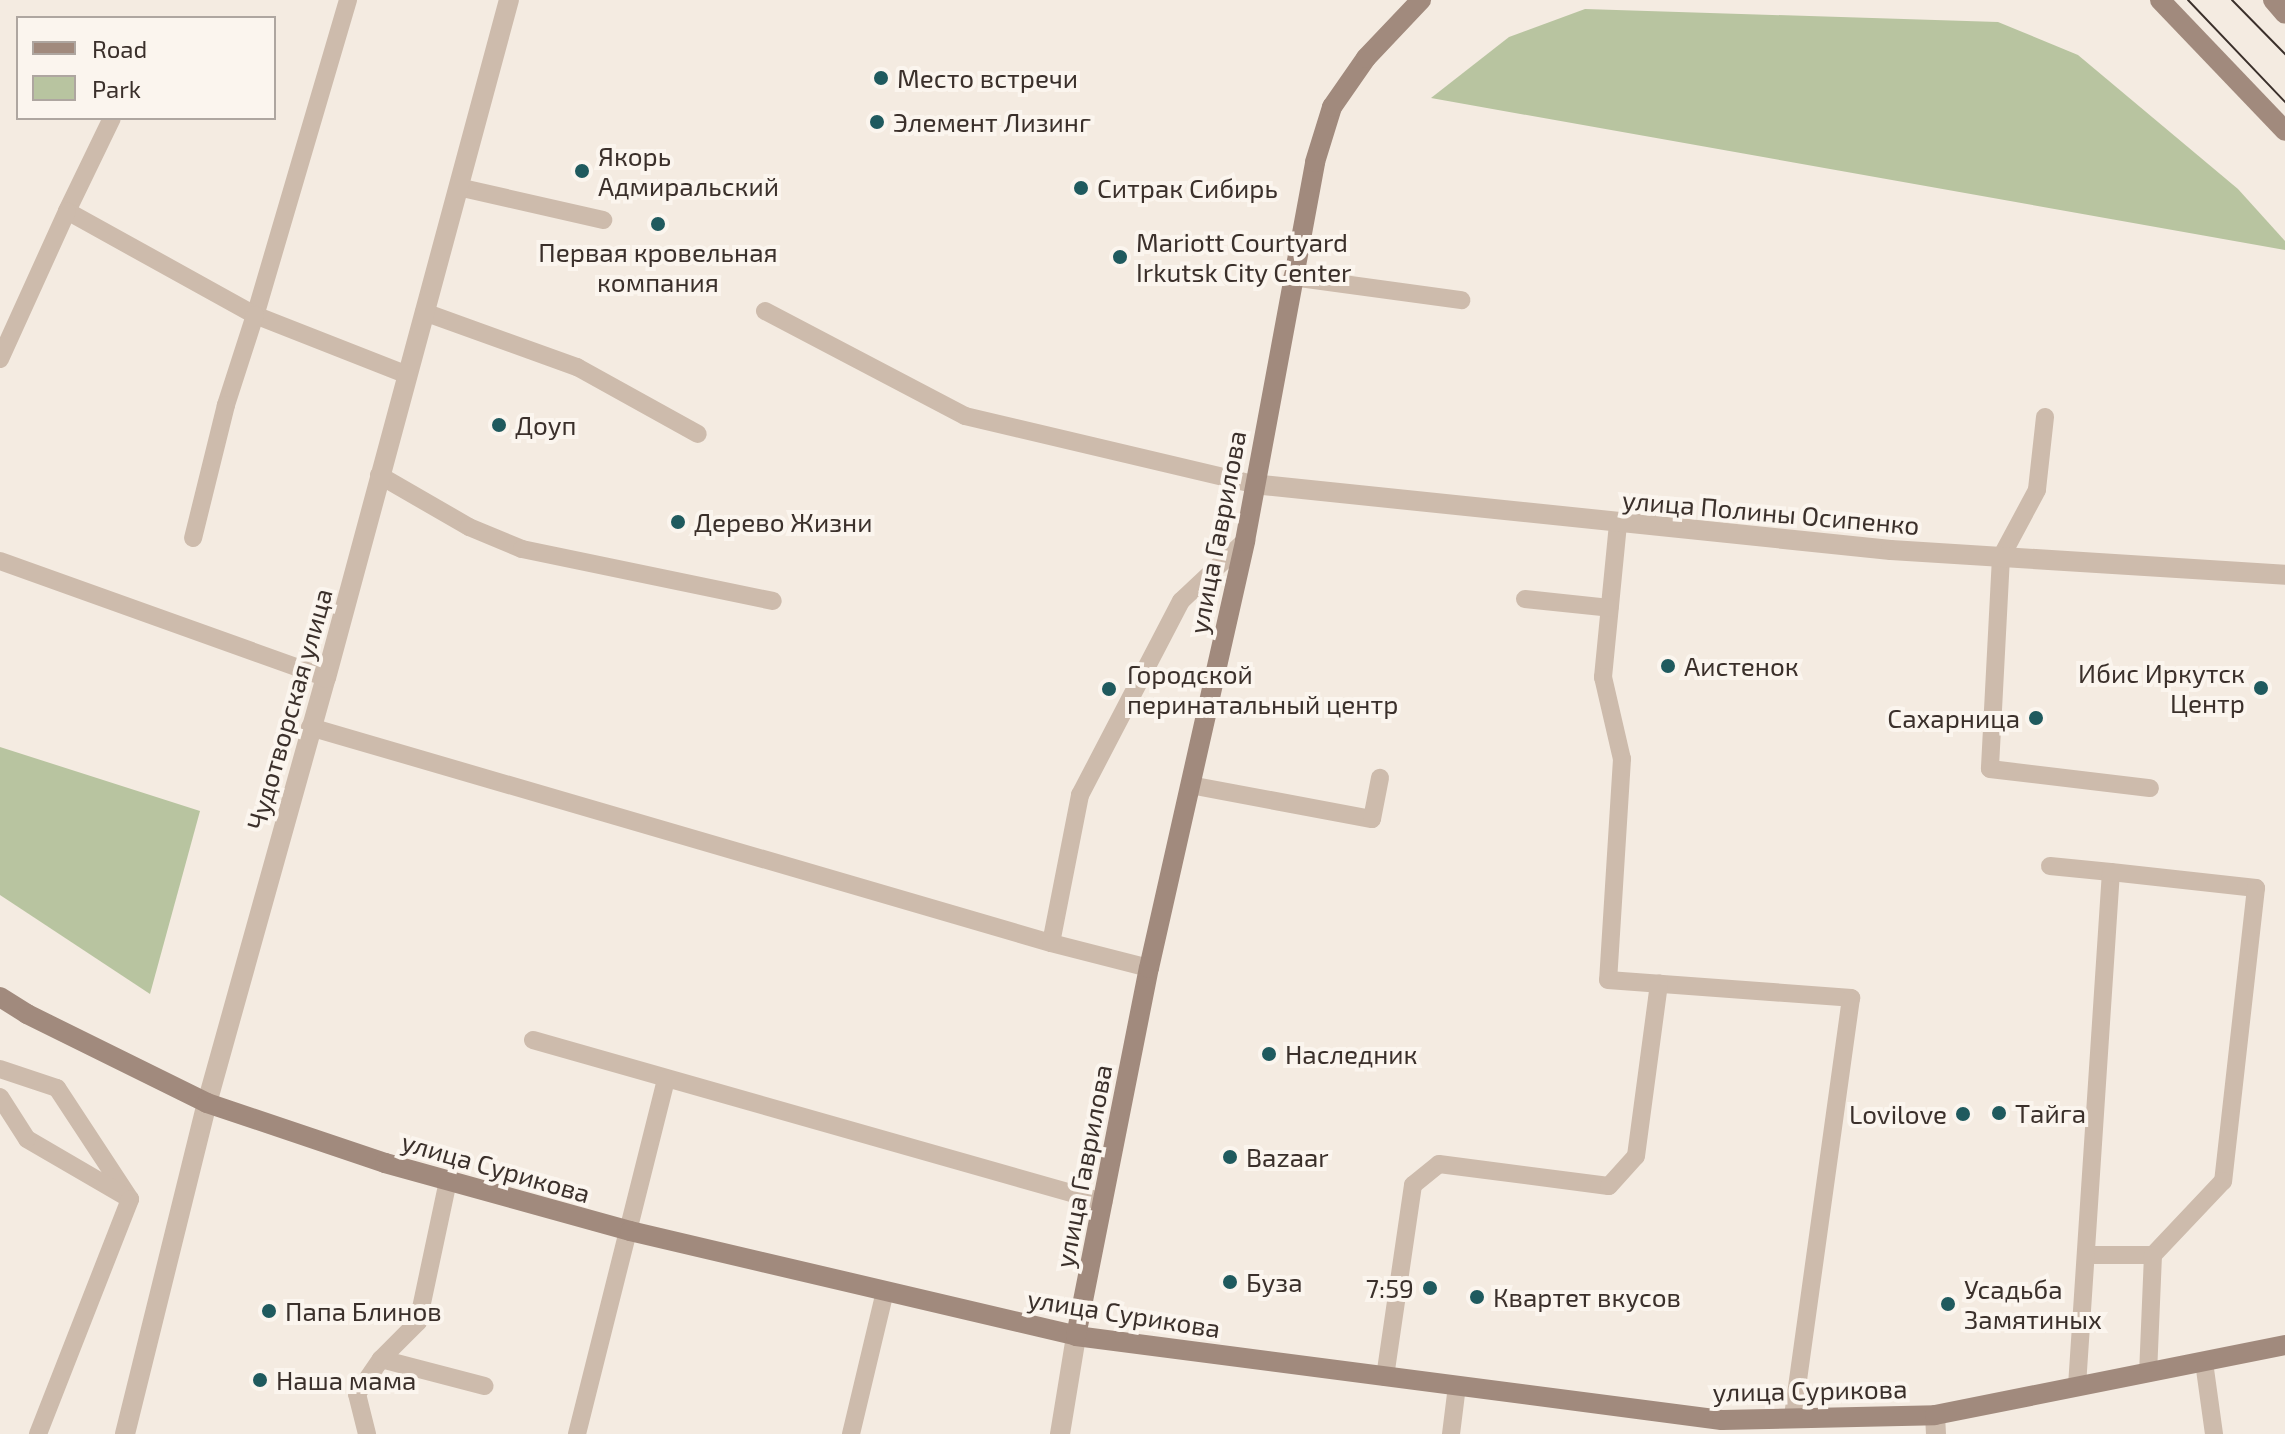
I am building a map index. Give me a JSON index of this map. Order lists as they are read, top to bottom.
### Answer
{
  "streets": {
    "main road": ["улица Гаврилова", "улица Сурикова"],
    "street": ["улица Полины Осипенко", "Чудотворская улица"]
  },
  "crossings": [
    ["улица Полины Осипенко", "улица Гаврилова"],
    ["улица Гаврилова", "улица Сурикова"],
    ["Чудотворская улица", "улица Сурикова"]
  ],
  "places": [
    "Место встречи",
    "Элемент Лизинг",
    "Якорь Адмиральский",
    "Ситрак Сибирь",
    "Первая кровельная компания",
    "Mariott Courtyard Irkutsk City Center",
    "Доуп",
    "Дерево Жизни",
    "Аистенок",
    "Ибис Иркутск Центр",
    "Городской перинатальный центр",
    "Сахарница",
    "Наследник",
    "Тайга",
    "Lovilove",
    "Bazaar",
    "Буза",
    "7:59",
    "Квартет вкусов",
    "Усадьба Замятиных",
    "Папа Блинов",
    "Наша мама"
  ],
  "legend": ["Road", "Park"]
}
